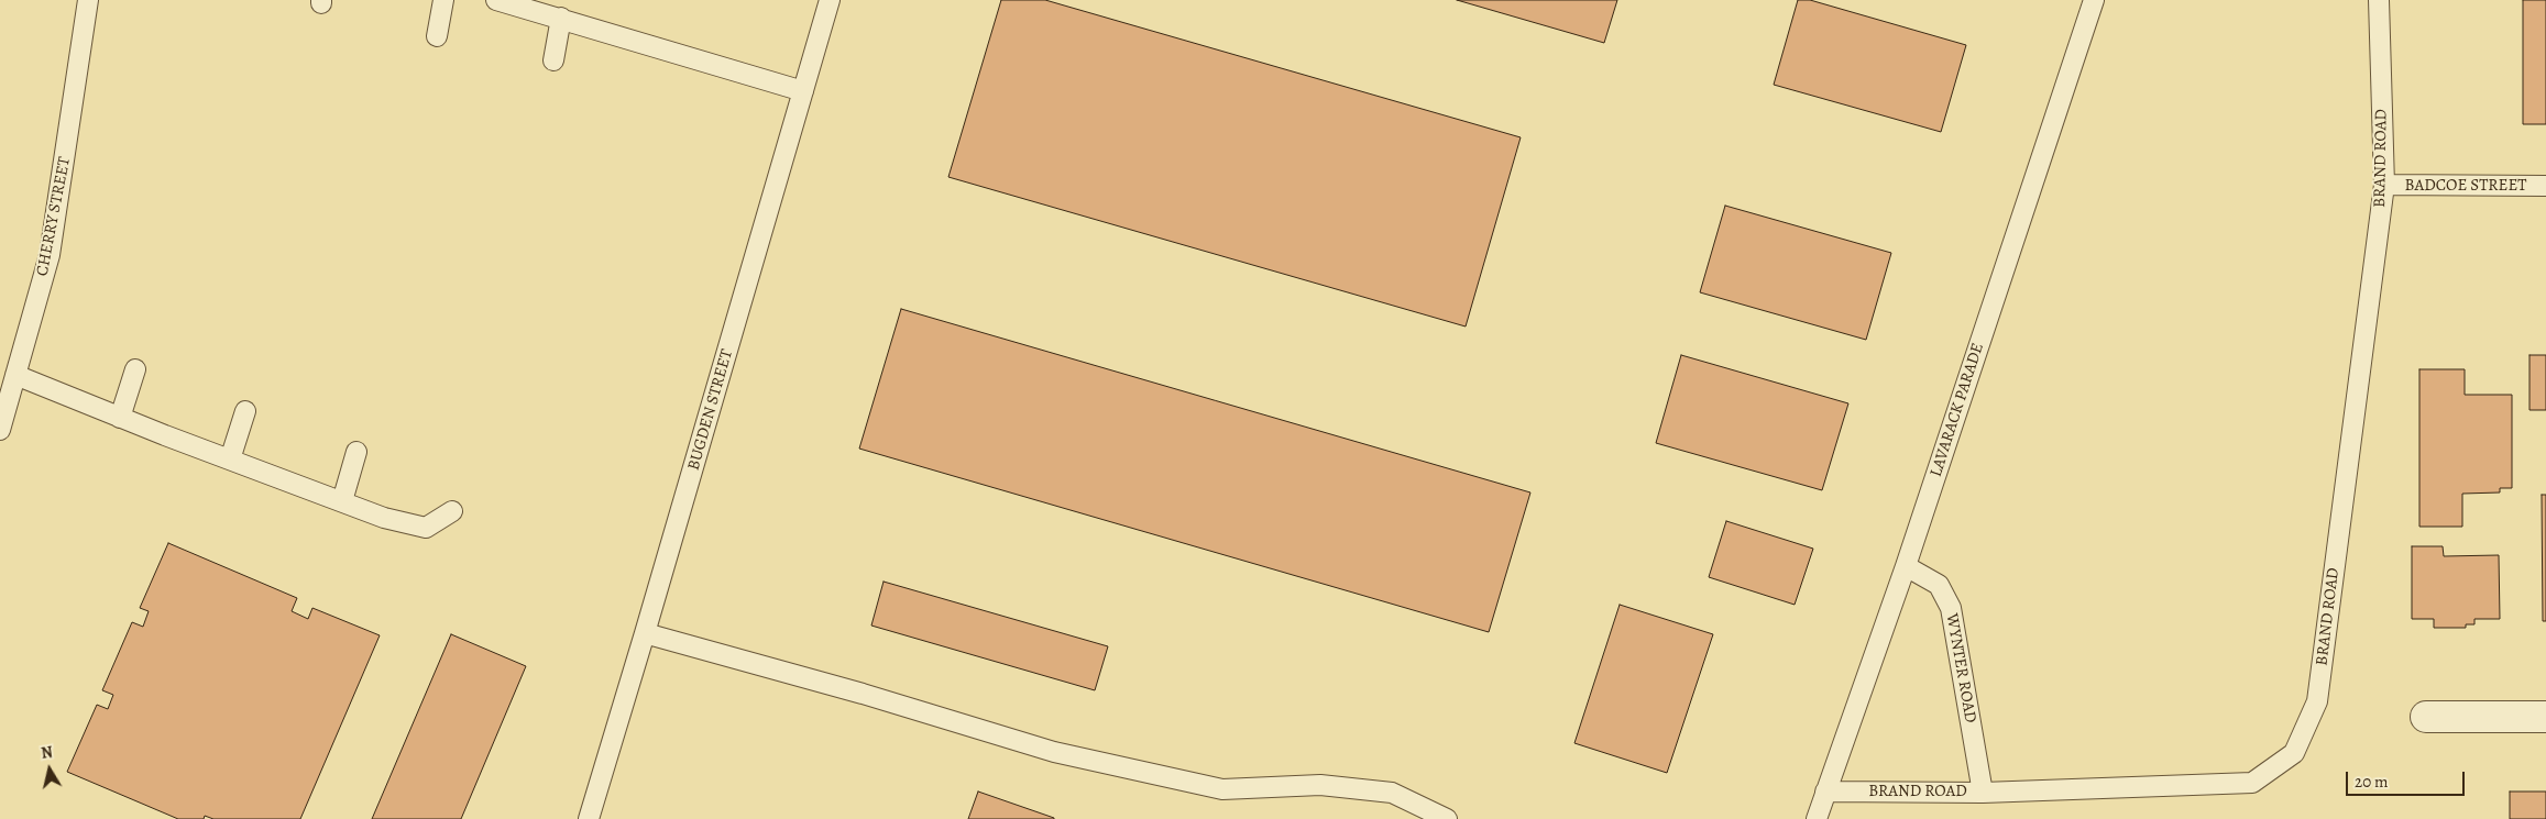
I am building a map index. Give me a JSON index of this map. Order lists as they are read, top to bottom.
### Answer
{
  "streets": {
    "lane": [
      "BRAND ROAD",
      "BADCOE STREET",
      "CHERRY STREET",
      "BUGDEN STREET",
      "LAVARACK PARADE",
      "WYNTER ROAD"
    ]
  },
  "crossings": [
    ["BRAND ROAD", "BADCOE STREET"],
    ["BRAND ROAD", "LAVARACK PARADE"],
    ["BRAND ROAD", "WYNTER ROAD"],
    ["LAVARACK PARADE", "WYNTER ROAD"]
  ],
  "scale_bar": "20 m",
  "north": "top"
}
